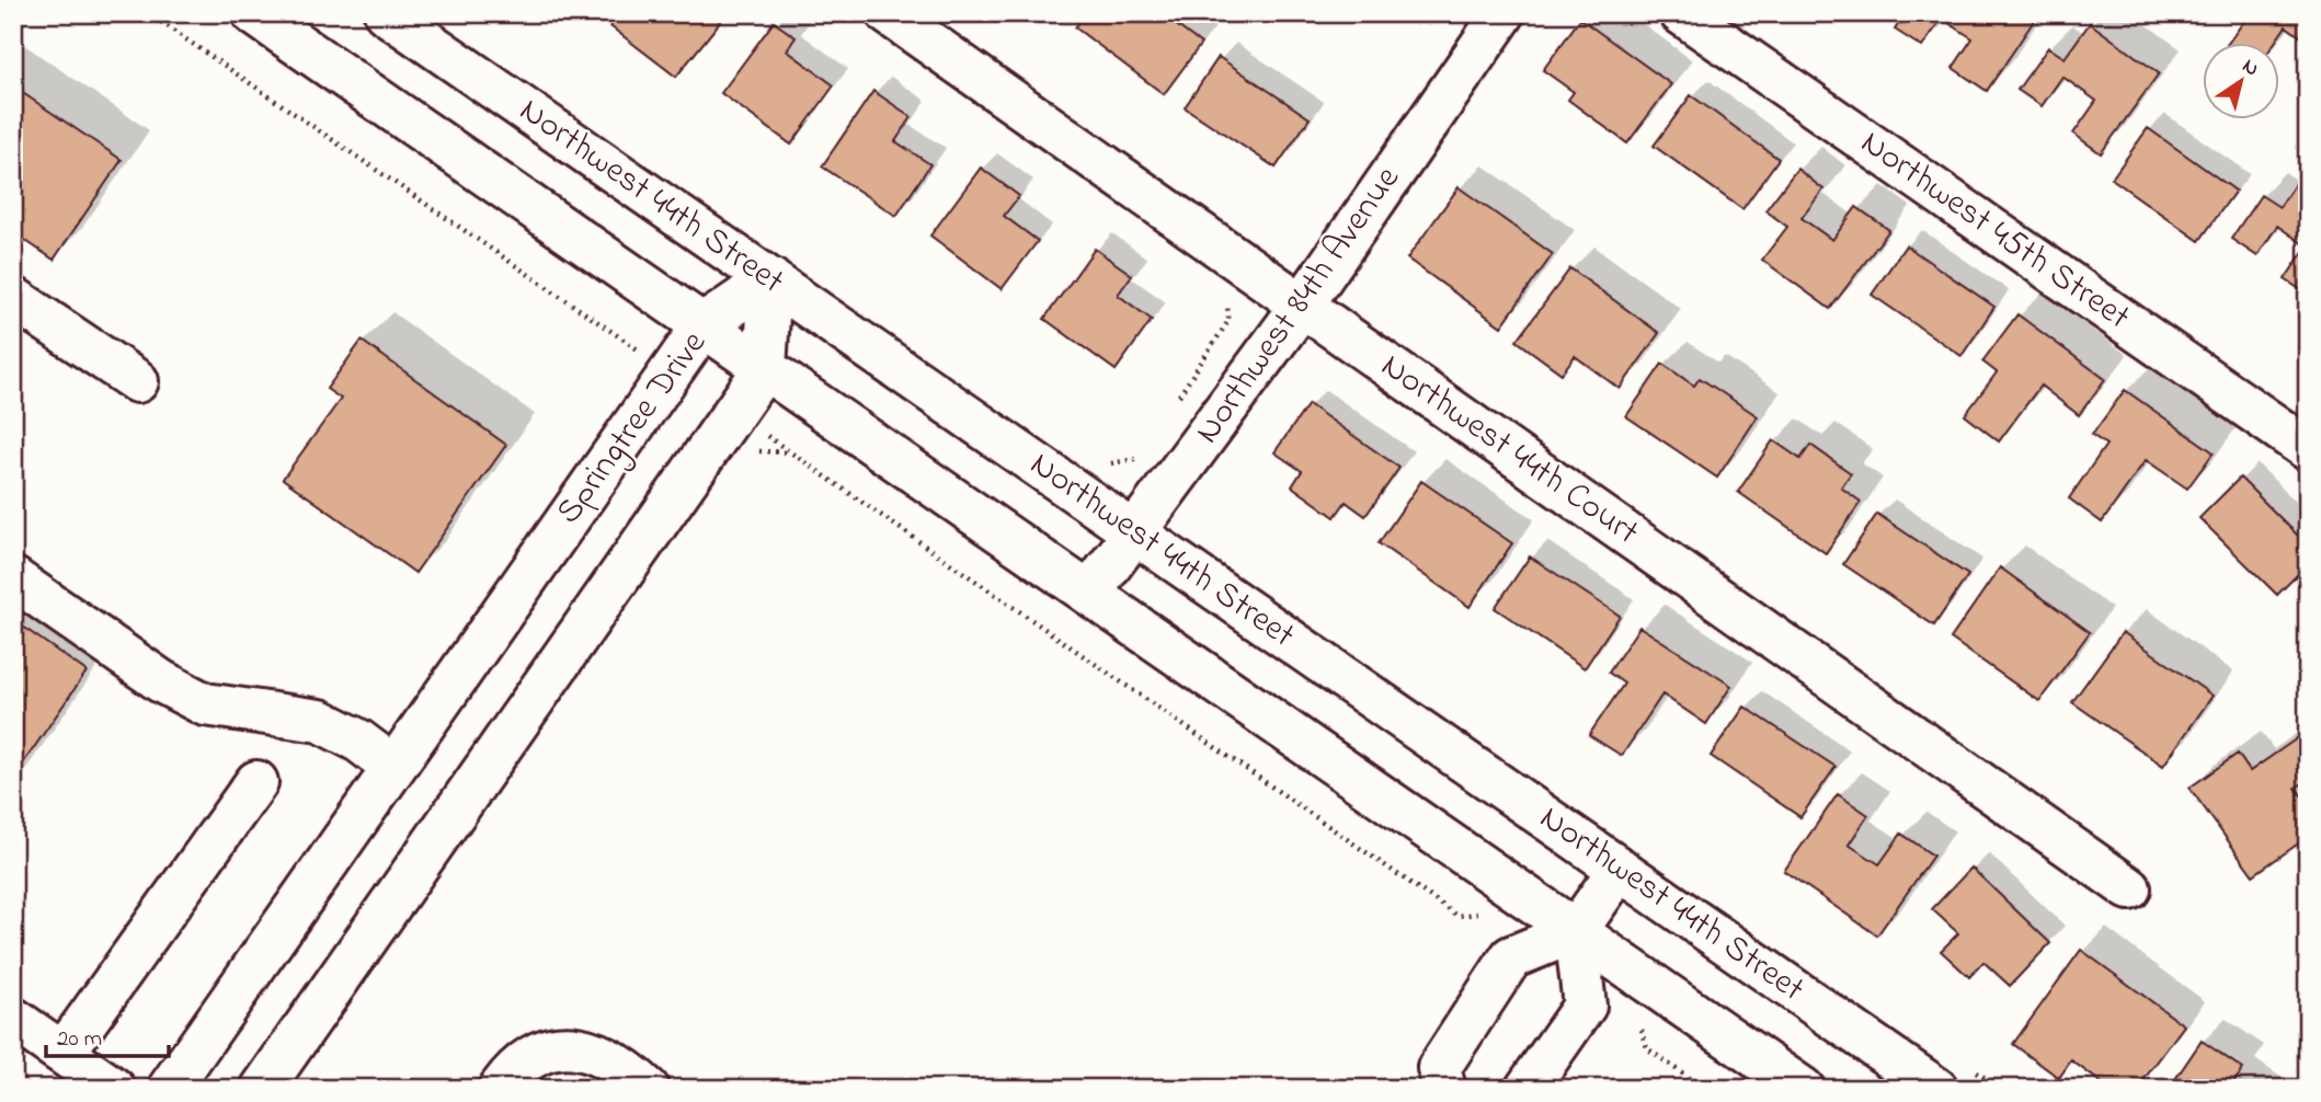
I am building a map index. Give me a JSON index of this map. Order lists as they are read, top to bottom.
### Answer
{
  "streets": {
    "street": [
      "Northwest 44th Street",
      "Northwest 45th Street",
      "Northwest 84th Avenue",
      "Springtree Drive",
      "Northwest 44th Court"
    ]
  },
  "crossings": [
    ["Northwest 44th Street", "Northwest 84th Avenue"],
    ["Northwest 44th Street", "Springtree Drive"],
    ["Northwest 84th Avenue", "Northwest 44th Court"]
  ],
  "scale_bar": "20 m",
  "north": "top right"
}
